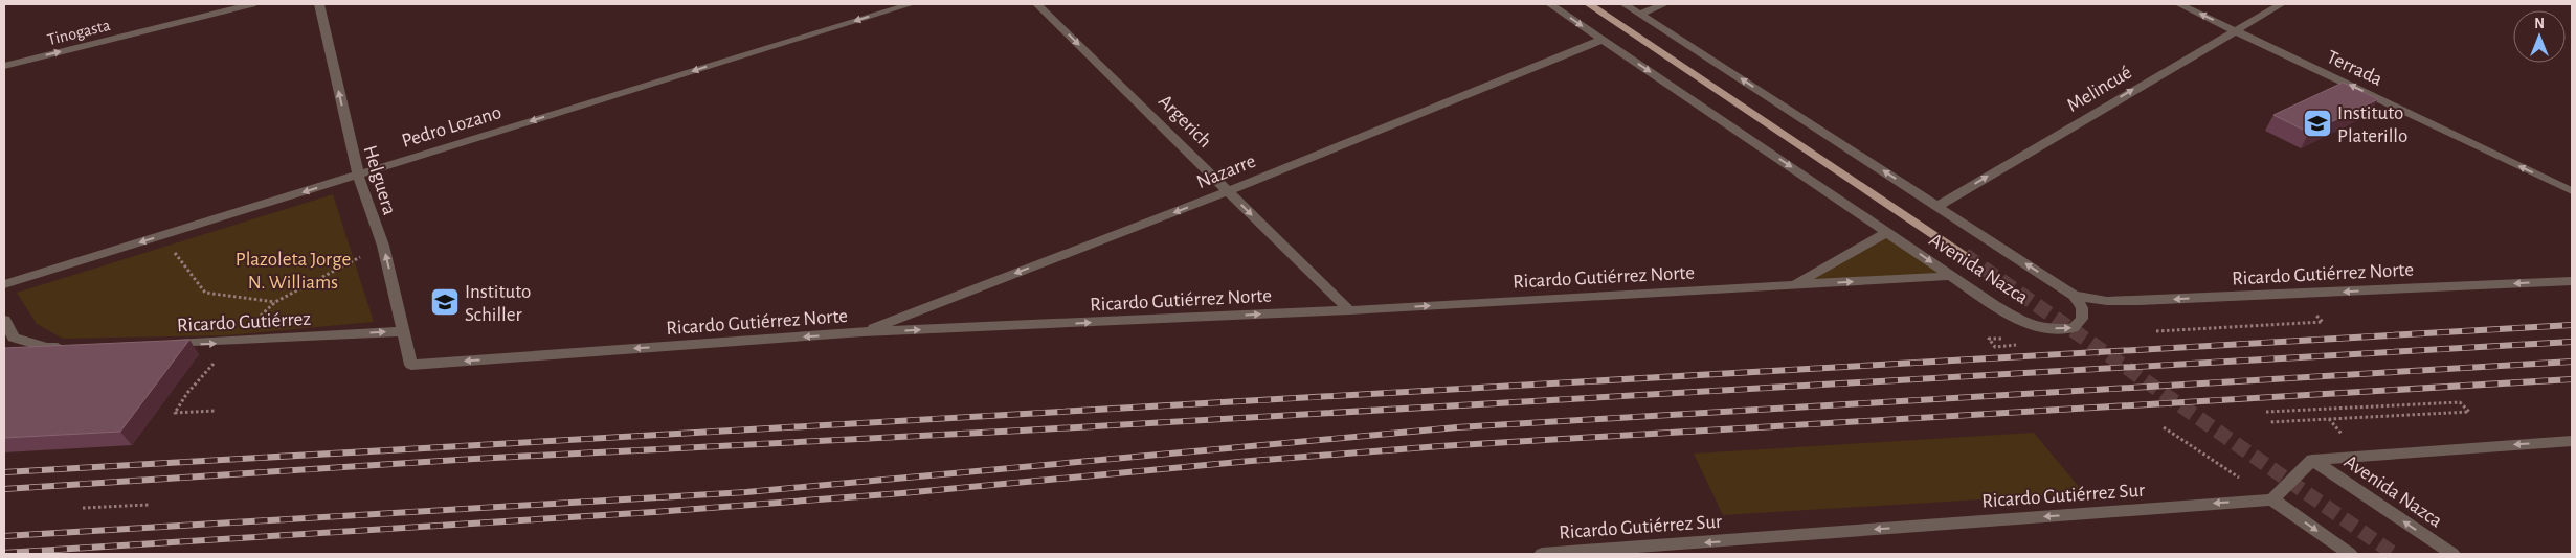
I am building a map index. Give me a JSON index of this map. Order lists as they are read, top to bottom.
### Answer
{
  "streets": {
    "main road": ["Avenida Nazca"],
    "street": [
      "Tinogasta",
      "Terrada",
      "Melincué",
      "Argerich",
      "Pedro Lozano",
      "Nazarre",
      "Helguera",
      "Ricardo Gutiérrez Norte",
      "Ricardo Gutiérrez",
      "Ricardo Gutiérrez Sur"
    ]
  },
  "crossings": [
    ["Terrada", "Melincué"],
    ["Melincué", "Avenida Nazca"],
    ["Argerich", "Nazarre"],
    ["Argerich", "Ricardo Gutiérrez Norte"],
    ["Pedro Lozano", "Helguera"],
    ["Nazarre", "Avenida Nazca"],
    ["Nazarre", "Ricardo Gutiérrez Norte"],
    ["Helguera", "Ricardo Gutiérrez Norte"],
    ["Helguera", "Ricardo Gutiérrez"],
    ["Avenida Nazca", "Ricardo Gutiérrez Norte"]
  ],
  "one_way": [
    "Tinogasta",
    "Terrada",
    "Melincué",
    "Argerich",
    "Pedro Lozano",
    "Nazarre",
    "Helguera",
    "Ricardo Gutiérrez",
    "Ricardo Gutiérrez Sur"
  ],
  "parks": ["Plazoleta Jorge N. Williams"],
  "places": {
    "school or university": ["Instituto Platerillo", "Instituto Schiller"]
  },
  "north": "top"
}
